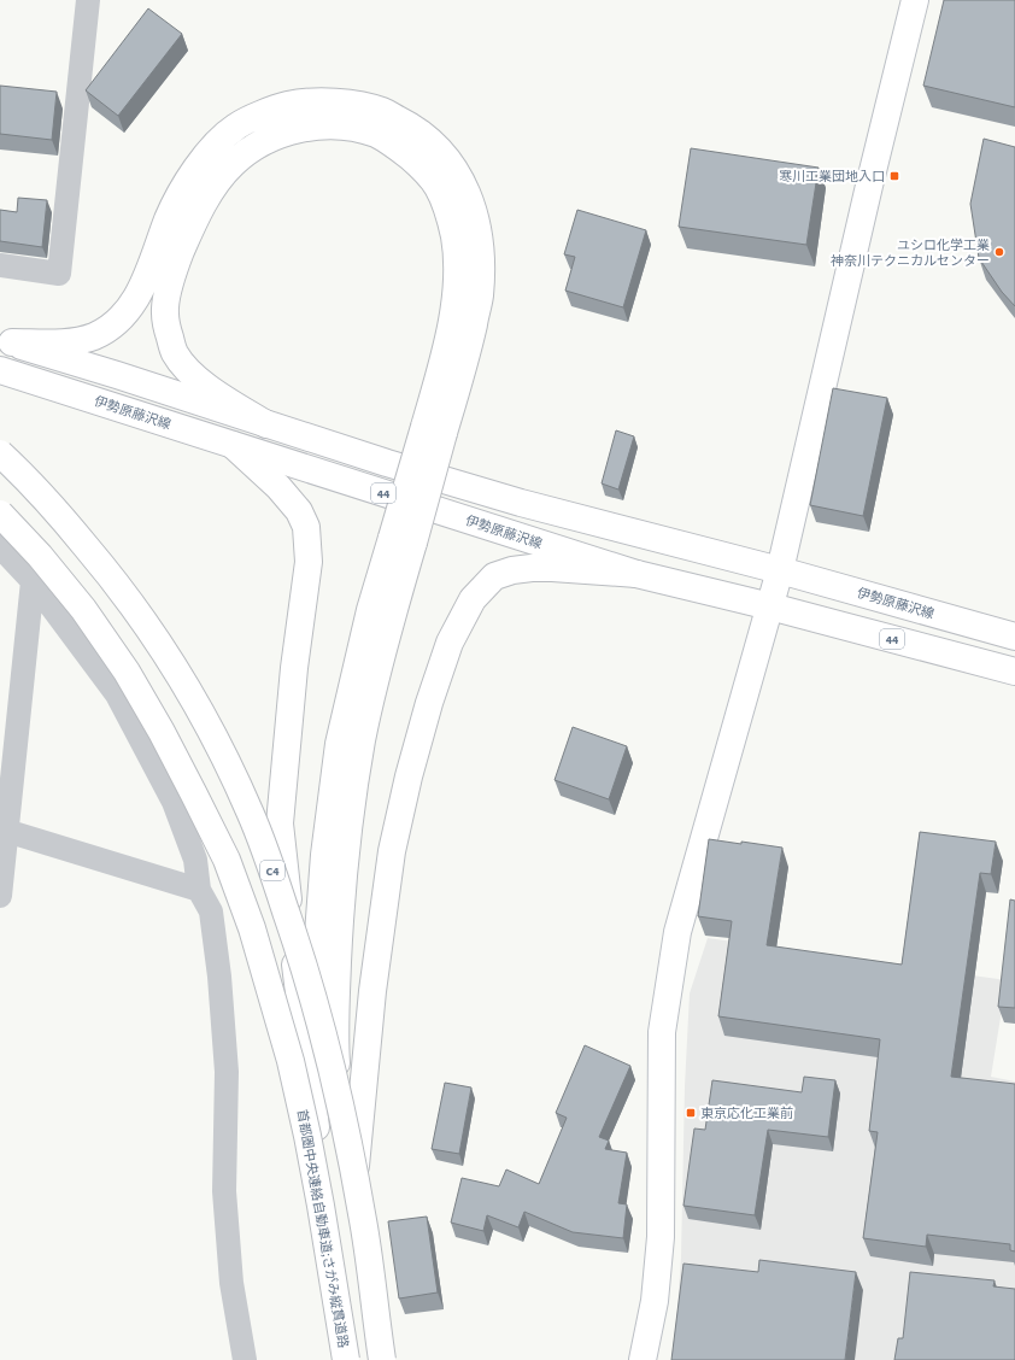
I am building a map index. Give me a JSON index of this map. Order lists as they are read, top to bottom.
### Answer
{
  "streets": {
    "main road": [
      "伊勢原藤沢線",
      "44",
      "C4",
      "首都圏中央連絡自動車道;さがみ縦貫道路"
    ]
  },
  "places": {
    "transit": ["寒川工業団地入口", "東京応化工業前"],
    "other": ["ユシロ化学工業 神奈川テクニカルセンター"]
  }
}
